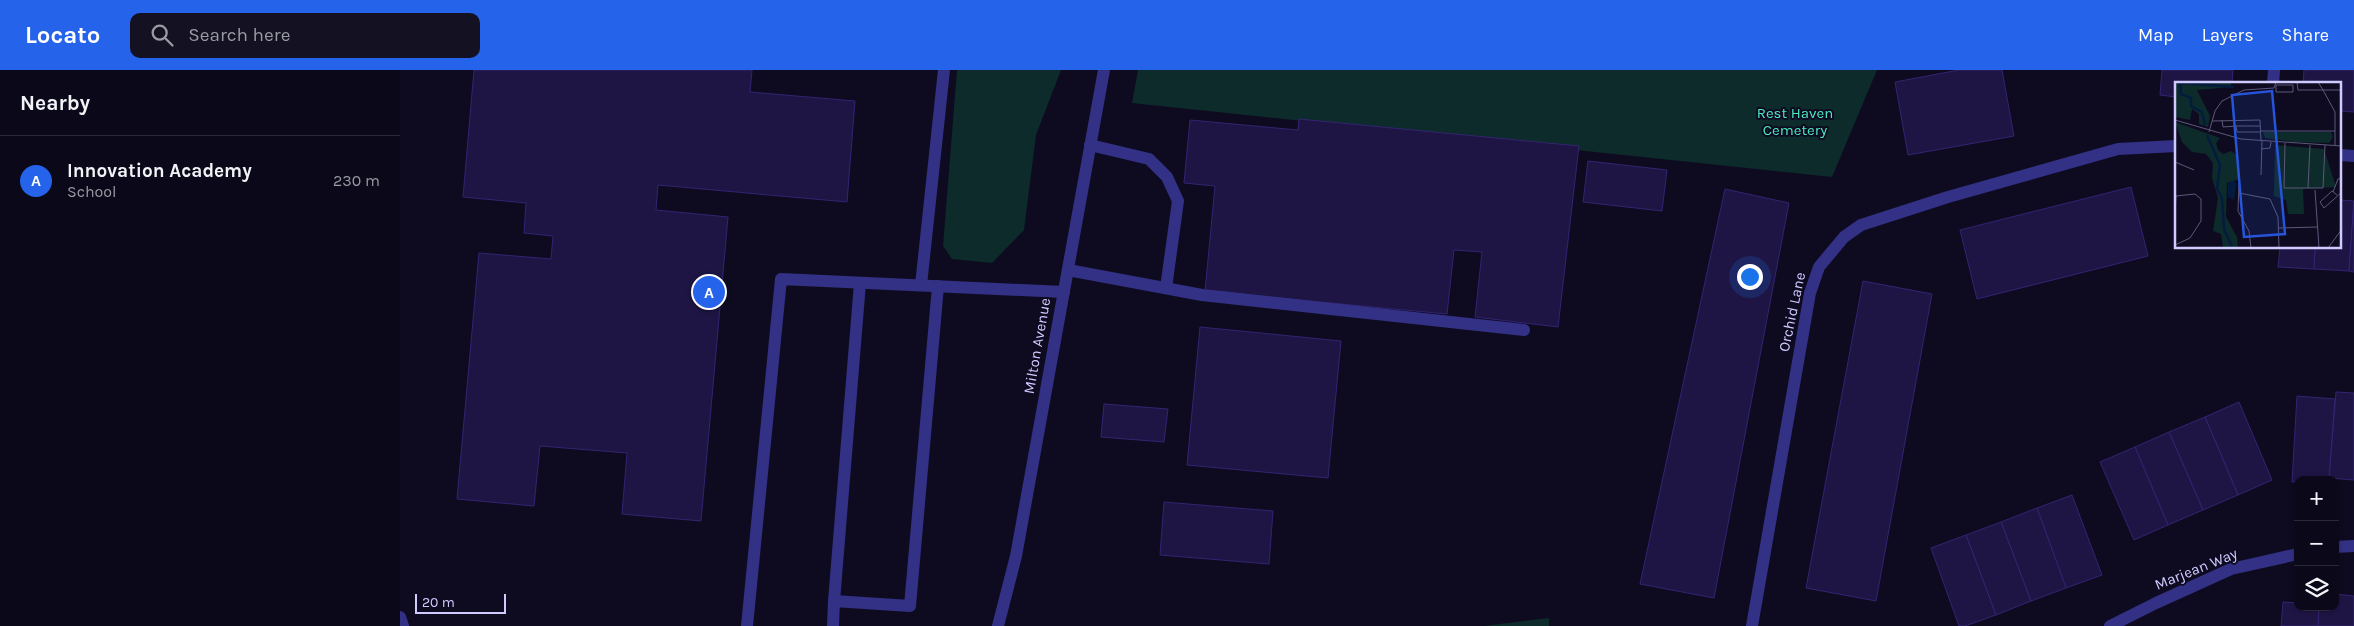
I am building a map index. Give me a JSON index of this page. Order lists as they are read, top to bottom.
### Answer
{
  "streets": {
    "street": ["Orchid Lane", "Milton Avenue", "Marjean Way"]
  },
  "parks": ["Rest Haven Cemetery"],
  "scale_bar": "20 m",
  "page": {
    "header": "Locato",
    "search": "Search here",
    "nav": ["Map", "Layers", "Share"],
    "heading": "Nearby",
    "list": [
      {
        "mark": "A",
        "name": "Innovation Academy",
        "note": "School",
        "value": "230 m"
      }
    ],
    "pins": "A",
    "map_buttons": ["+", "−"],
    "scale": "20 m"
  }
}
